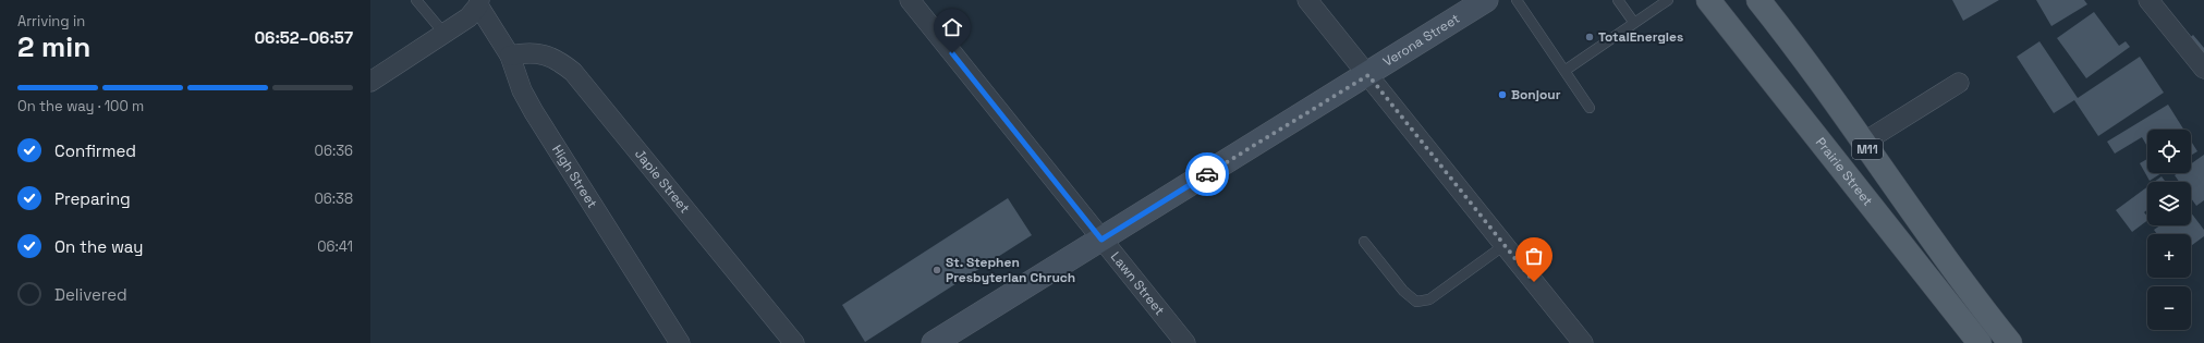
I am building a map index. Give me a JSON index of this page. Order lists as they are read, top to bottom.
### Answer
{
  "streets": {
    "main road": ["Verona Street", "M11", "Prairie Street"],
    "street": ["High Street", "Japie Street", "Lawn Street"]
  },
  "crossings": [
    ["Verona Street", "Lawn Street"],
    ["High Street", "Japie Street"]
  ],
  "places": ["TotalEnergies", "Bonjour", "St. Stephen Presbyterian Chruch"],
  "page": {
    "heading": ["2 min", "Arriving in", "06:52–06:57"],
    "bar": "On the way · 100 m",
    "list": [
      ["Confirmed", "06:36"],
      ["Preparing", "06:38"],
      ["On the way", "06:41"],
      "Delivered"
    ],
    "map_buttons": ["+", "−"]
  }
}
